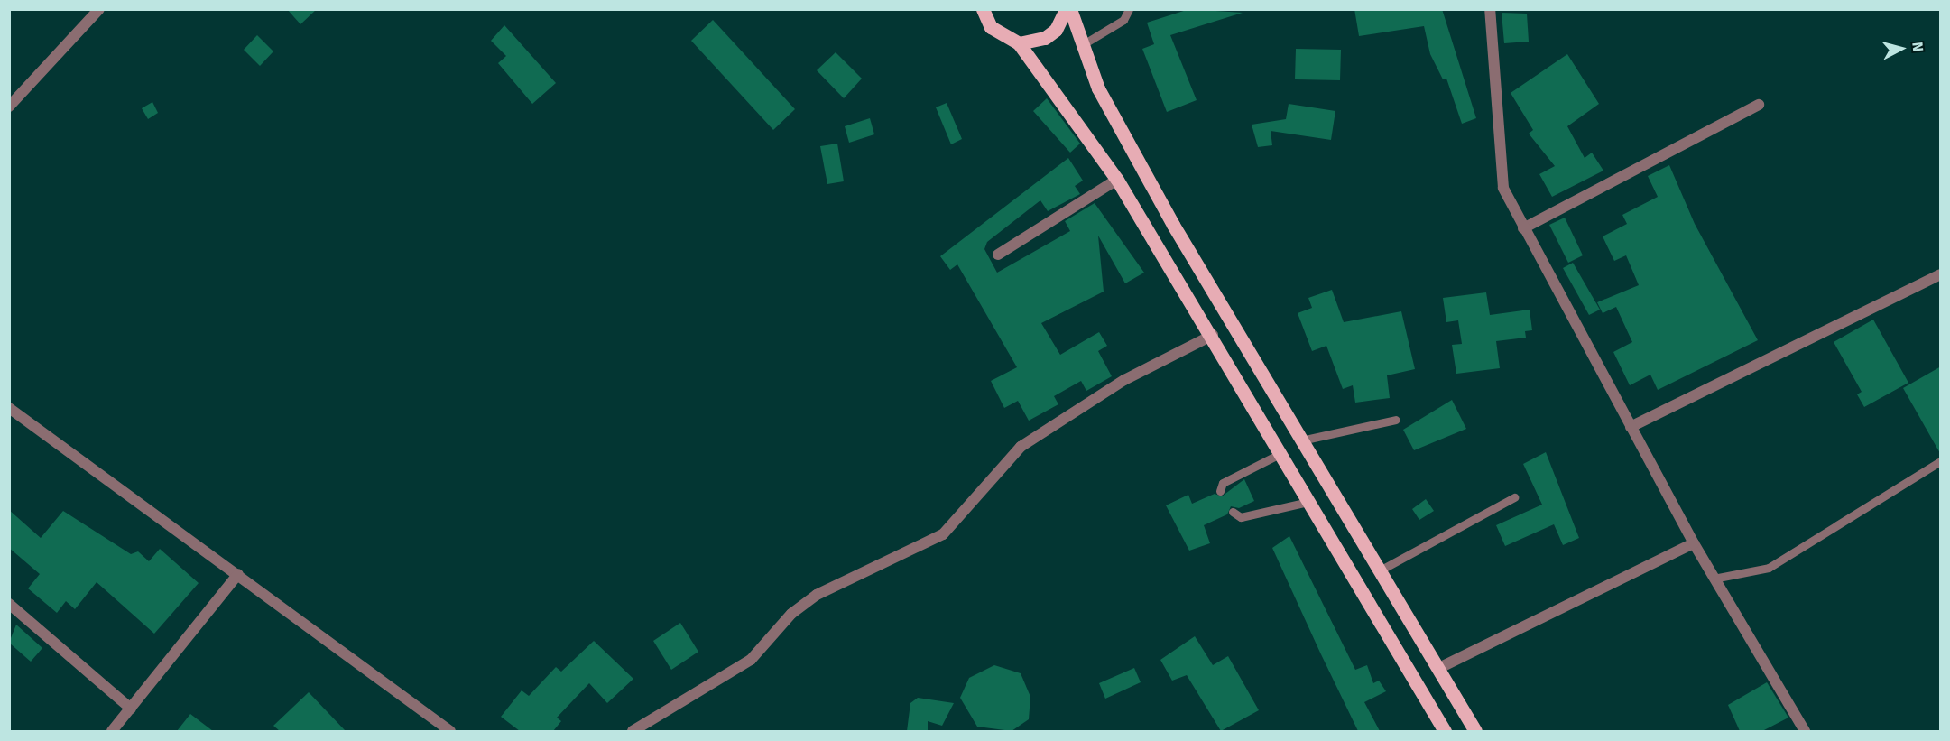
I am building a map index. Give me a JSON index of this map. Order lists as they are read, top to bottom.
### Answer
{
  "north": "right"
}
